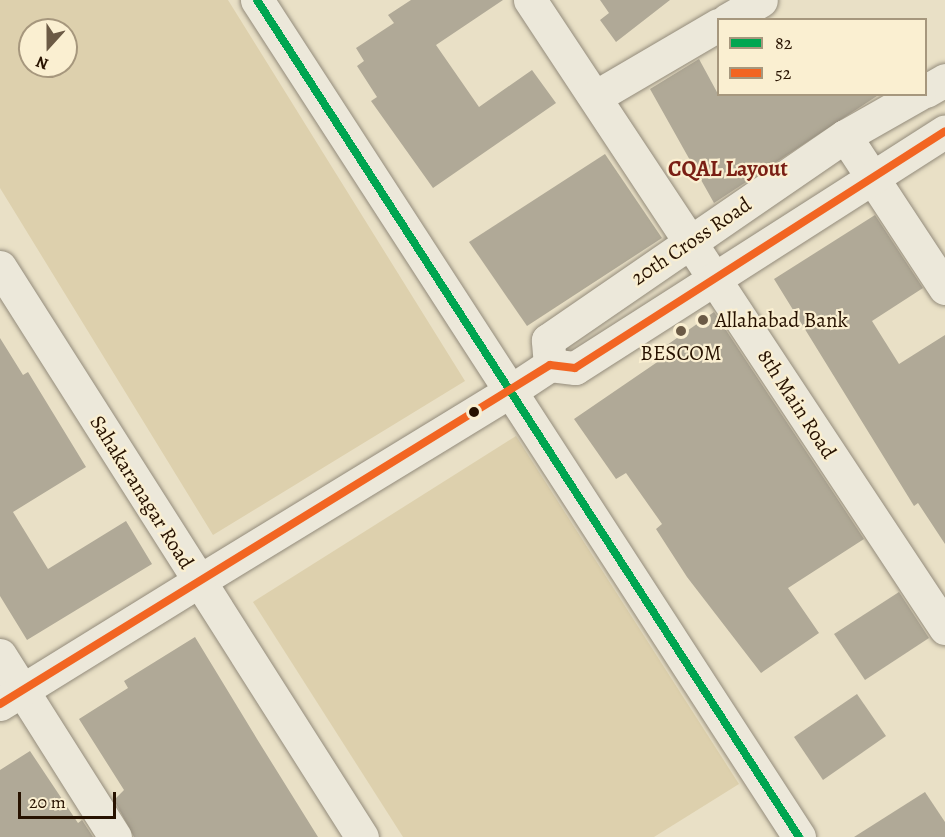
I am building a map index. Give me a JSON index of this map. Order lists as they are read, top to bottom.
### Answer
{
  "streets": {
    "street": ["20th Cross Road", "8th Main Road", "Sahakaranagar Road"]
  },
  "crossings": [
    ["20th Cross Road", "8th Main Road"]
  ],
  "districts": ["CQAL Layout"],
  "places": ["Allahabad Bank", "BESCOM"],
  "lines": ["transit line 82", "transit line 52"],
  "legend": ["82", "52"],
  "scale_bar": "20 m",
  "north": "bottom"
}
